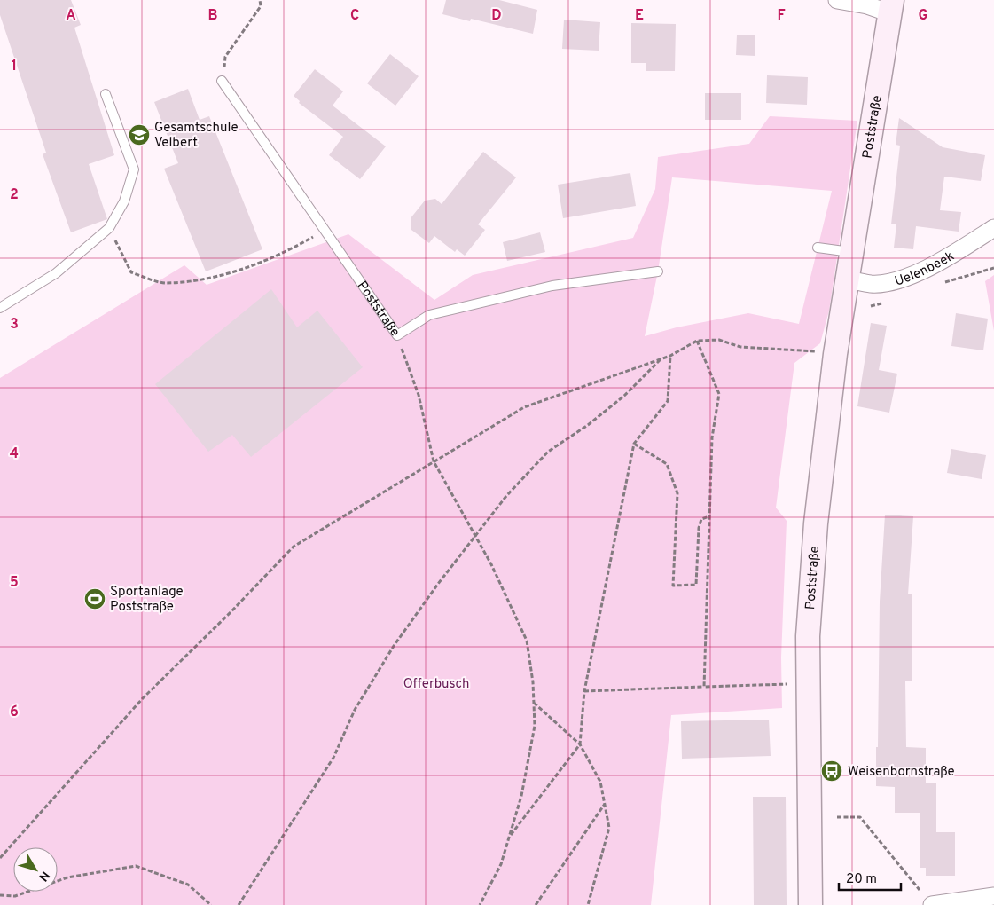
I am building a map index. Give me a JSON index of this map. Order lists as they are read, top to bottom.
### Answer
{
  "streets": {
    "street": ["Poststraße", "Uelenbeek"]
  },
  "crossings": [
    ["Poststraße", "Uelenbeek"]
  ],
  "parks": ["Offerbusch"],
  "places": {
    "school or university": ["Gesamtschule Velbert"],
    "sports": ["Sportanlage Poststraße"],
    "bus stop": ["Weisenbornstraße"]
  },
  "scale_bar": "20 m",
  "north": "bottom right",
  "grid": {
    "columns": [
      "A",
      "B",
      "C",
      "D",
      "E",
      "F",
      "G"
    ],
    "rows": [
      "1",
      "2",
      "3",
      "4",
      "5",
      "6"
    ]
  }
}
